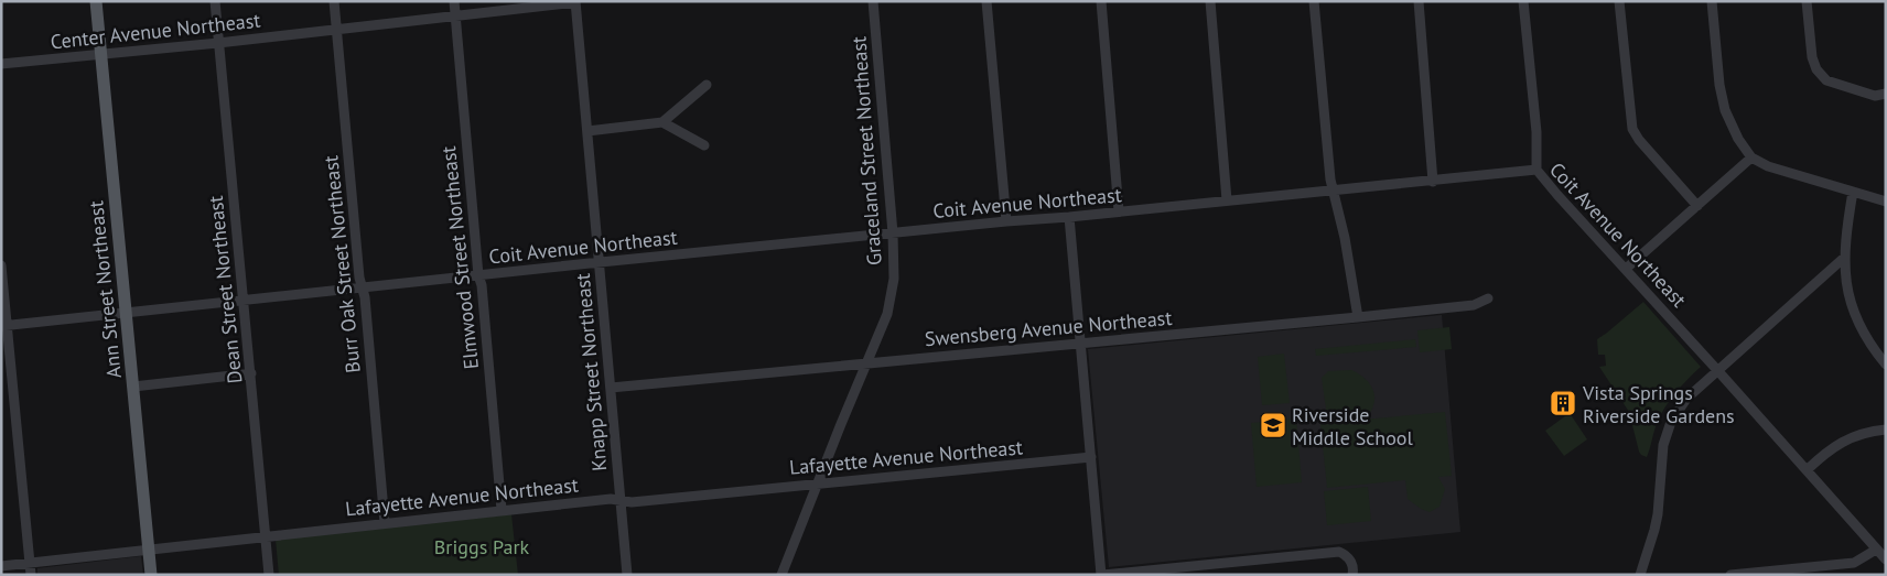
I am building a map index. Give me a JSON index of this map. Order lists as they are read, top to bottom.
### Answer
{
  "streets": {
    "main road": ["Ann Street Northeast"],
    "street": [
      "Center Avenue Northeast",
      "Graceland Street Northeast",
      "Coit Avenue Northeast",
      "Elmwood Street Northeast",
      "Burr Oak Street Northeast",
      "Dean Street Northeast",
      "Swensberg Avenue Northeast",
      "Knapp Street Northeast",
      "Lafayette Avenue Northeast"
    ]
  },
  "crossings": [
    ["Center Avenue Northeast", "Elmwood Street Northeast"],
    ["Center Avenue Northeast", "Burr Oak Street Northeast"],
    ["Center Avenue Northeast", "Ann Street Northeast"],
    ["Center Avenue Northeast", "Dean Street Northeast"],
    ["Center Avenue Northeast", "Knapp Street Northeast"],
    ["Graceland Street Northeast", "Coit Avenue Northeast"],
    ["Graceland Street Northeast", "Swensberg Avenue Northeast"],
    ["Graceland Street Northeast", "Lafayette Avenue Northeast"],
    ["Coit Avenue Northeast", "Elmwood Street Northeast"],
    ["Coit Avenue Northeast", "Burr Oak Street Northeast"],
    ["Coit Avenue Northeast", "Ann Street Northeast"],
    ["Coit Avenue Northeast", "Dean Street Northeast"],
    ["Coit Avenue Northeast", "Knapp Street Northeast"],
    ["Elmwood Street Northeast", "Lafayette Avenue Northeast"],
    ["Burr Oak Street Northeast", "Lafayette Avenue Northeast"],
    ["Ann Street Northeast", "Lafayette Avenue Northeast"],
    ["Dean Street Northeast", "Lafayette Avenue Northeast"],
    ["Swensberg Avenue Northeast", "Knapp Street Northeast"],
    ["Knapp Street Northeast", "Lafayette Avenue Northeast"]
  ],
  "parks": ["Briggs Park"],
  "places": {
    "building": ["Vista Springs Riverside Gardens"],
    "school or university": ["Riverside Middle School"]
  }
}
